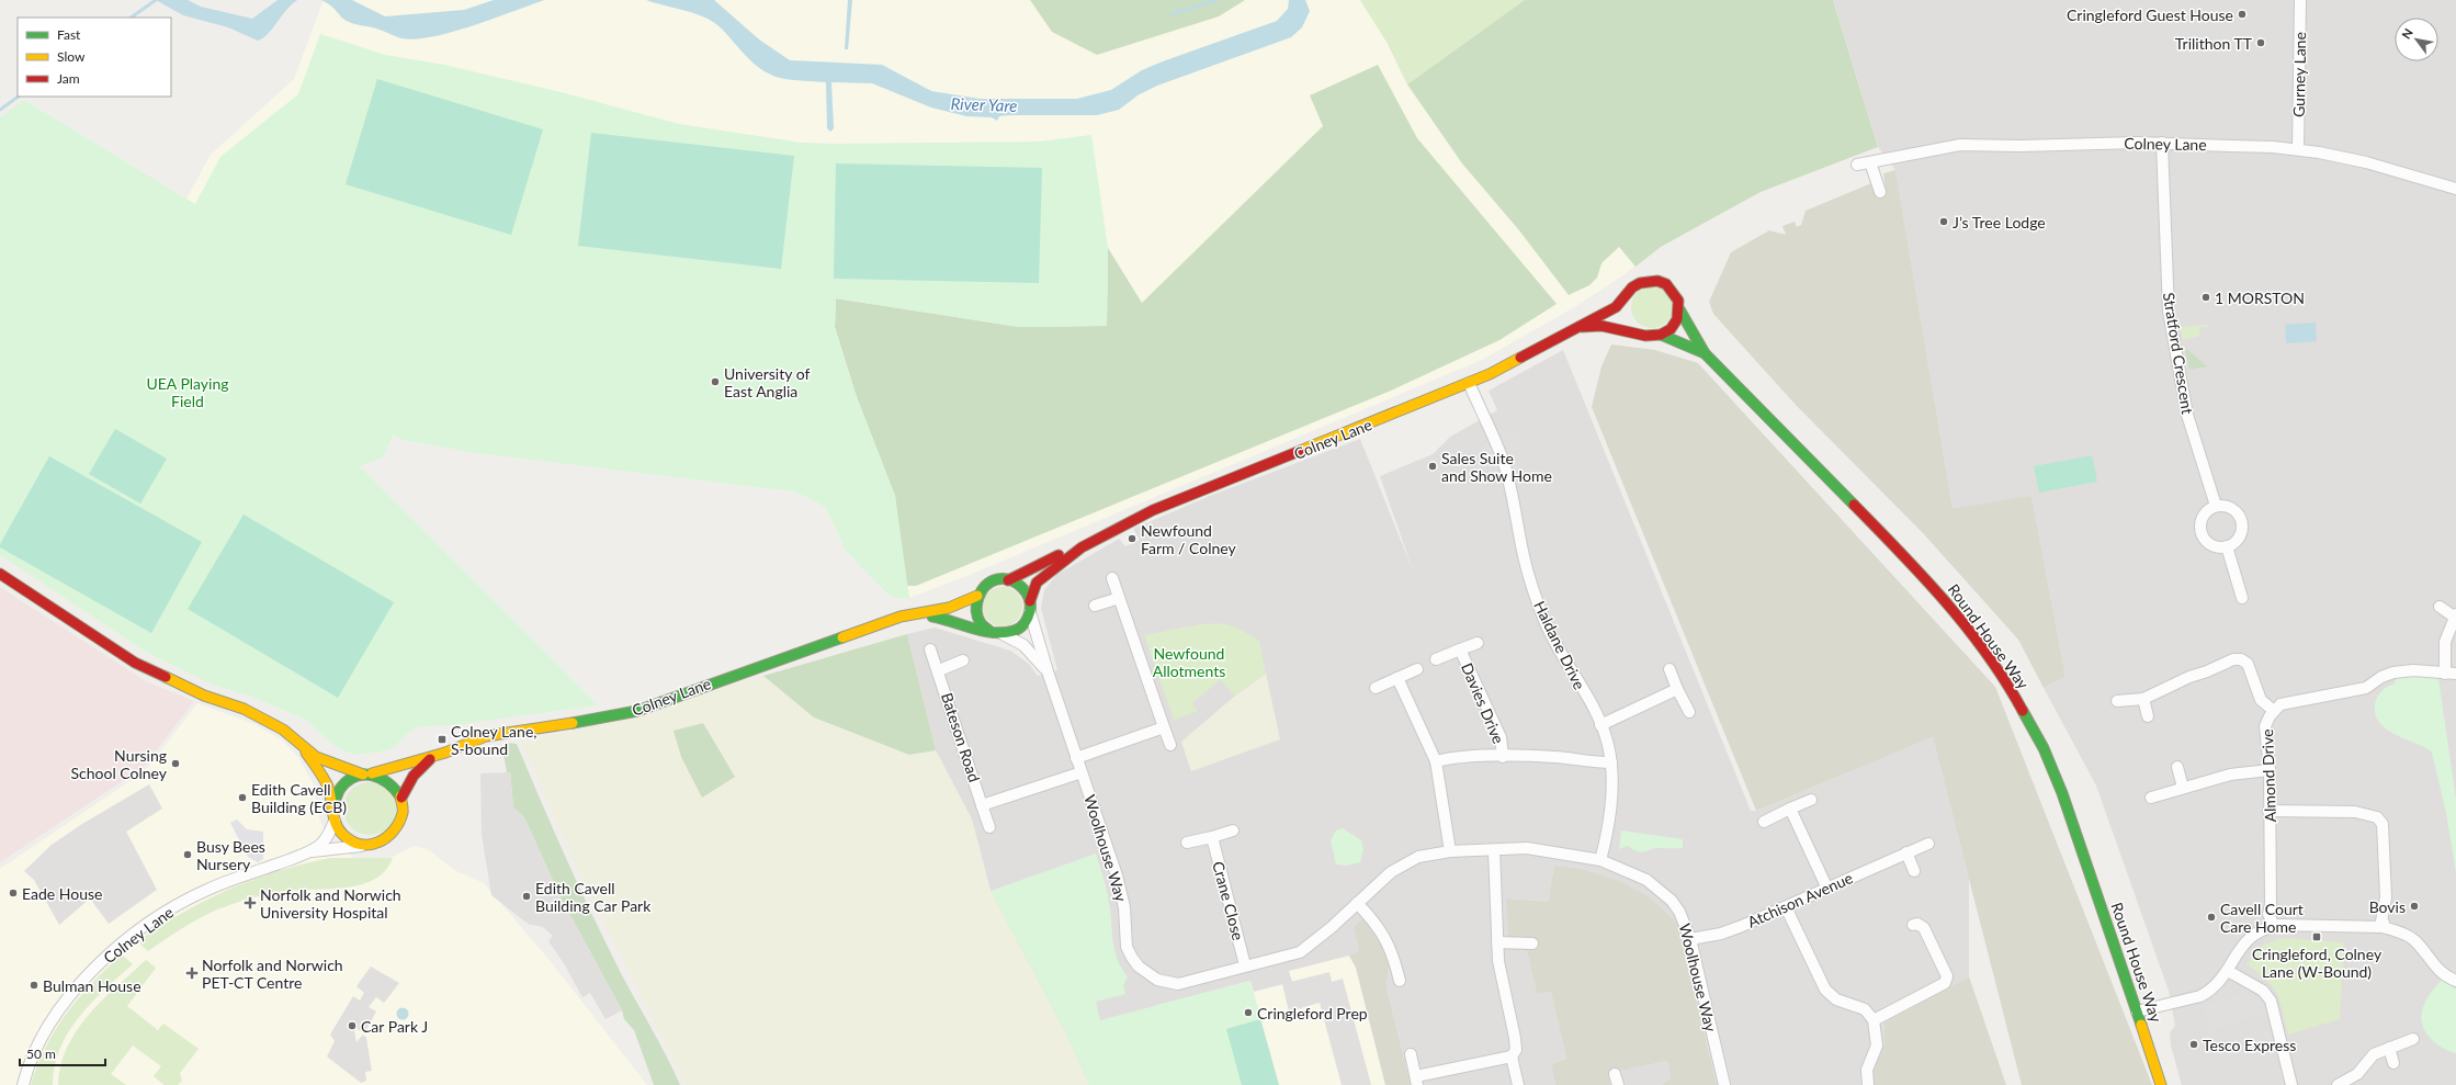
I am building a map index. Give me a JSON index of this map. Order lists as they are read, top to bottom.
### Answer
{
  "streets": {
    "street": [
      "Gurney Lane",
      "Colney Lane",
      "Stratford Crescent",
      "Round House Way",
      "Haldane Drive",
      "Davies Drive",
      "Bateson Road",
      "Almond Drive",
      "Woolhouse Way",
      "Atchison Avenue",
      "Crane Close"
    ]
  },
  "crossings": [
    ["Gurney Lane", "Colney Lane"],
    ["Colney Lane", "Stratford Crescent"],
    ["Colney Lane", "Round House Way"],
    ["Colney Lane", "Haldane Drive"],
    ["Colney Lane", "Woolhouse Way"],
    ["Haldane Drive", "Davies Drive"],
    ["Haldane Drive", "Woolhouse Way"],
    ["Woolhouse Way", "Atchison Avenue"],
    ["Woolhouse Way", "Crane Close"]
  ],
  "water": ["River Yare"],
  "parks": ["UEA Playing Field", "Newfound Allotments"],
  "places": {
    "other": [
      "Cringleford Guest House",
      "Trilithon TT",
      "J’s Tree Lodge",
      "1 MORSTON",
      "University of East Anglia",
      "Sales Suite and Show Home",
      "Newfound Farm / Colney",
      "Nursing School Colney",
      "Edith Cavell Building (ECB)",
      "Busy Bees Nursery",
      "Eade House",
      "Edith Cavell Building Car Park",
      "Bovis",
      "Cavell Court Care Home",
      "Bulman House",
      "Cringleford Prep",
      "Car Park J",
      "Tesco Express"
    ],
    "transit": ["Colney Lane, S-bound", "Cringleford, Colney Lane (W-Bound)"],
    "health": ["Norfolk and Norwich University Hospital", "Norfolk and Norwich PET-CT Centre"]
  },
  "legend": ["Fast", "Slow", "Jam"],
  "scale_bar": "50 m",
  "north": "top left"
}
